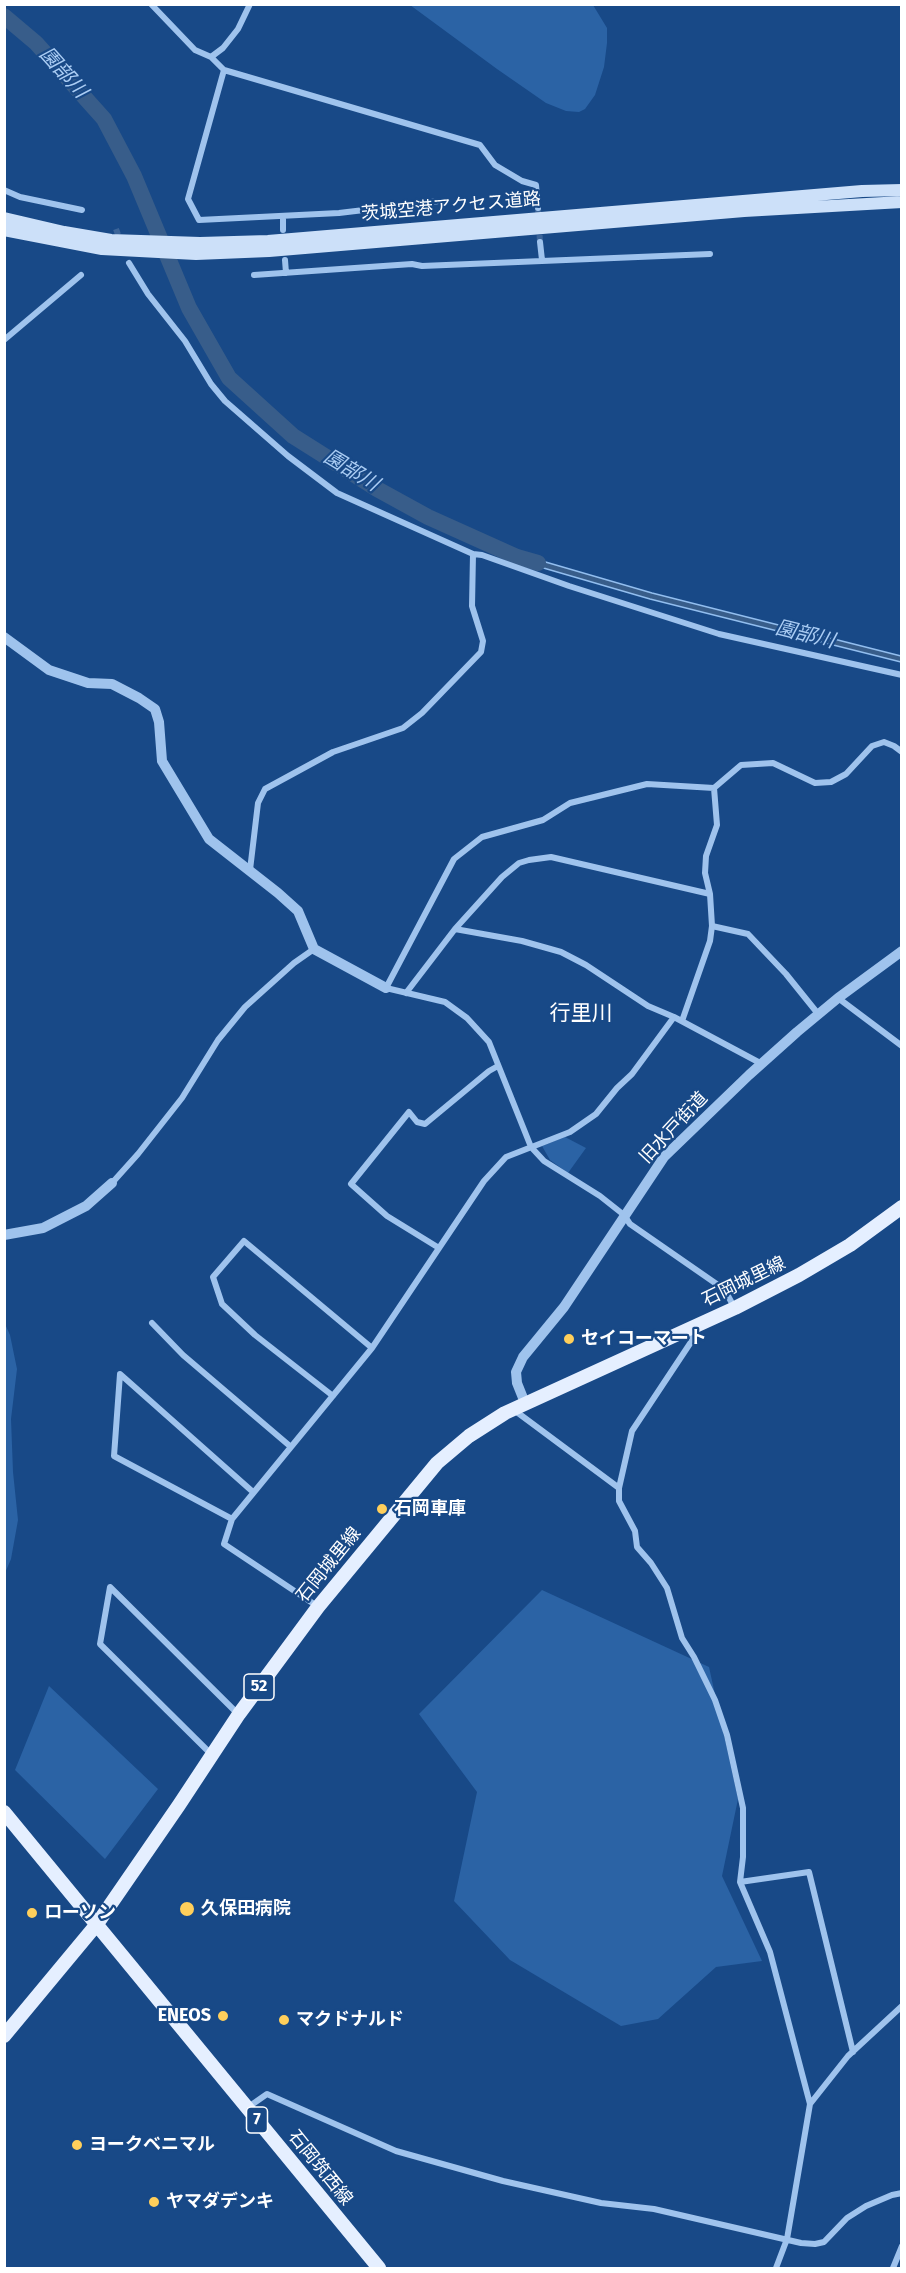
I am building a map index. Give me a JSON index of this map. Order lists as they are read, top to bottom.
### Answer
{
  "streets": {
    "main road": [
      "茨城空港アクセス道路",
      "石岡城里線",
      "52",
      "7",
      "石岡筑西線"
    ],
    "street": ["旧水戸街道"]
  },
  "crossings": [
    ["旧水戸街道", "石岡城里線"],
    ["石岡城里線", "石岡筑西線"]
  ],
  "districts": ["行里川"],
  "water": ["園部川"],
  "places": [
    "セイコーマート",
    "石岡車庫",
    "久保田病院",
    "ローソン",
    "ENEOS",
    "マクドナルド",
    "ヨークベニマル",
    "ヤマダデンキ"
  ]
}
